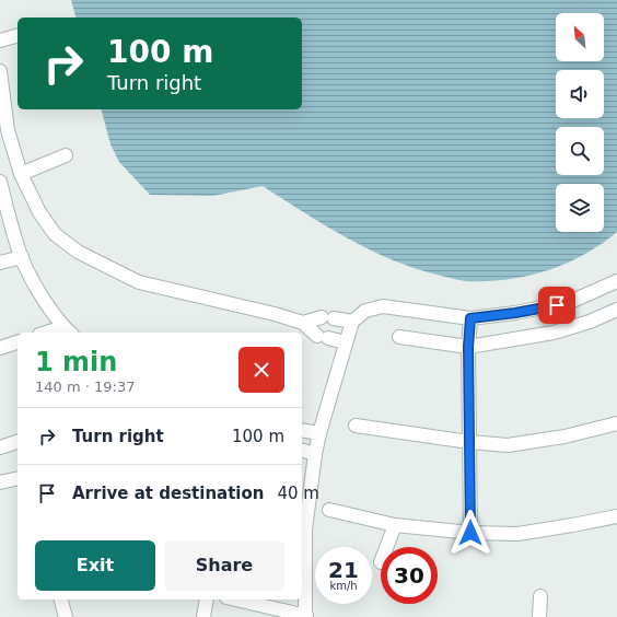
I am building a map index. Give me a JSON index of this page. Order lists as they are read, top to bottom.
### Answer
{
  "north": "top left",
  "page": {
    "turn": ["100 m", "Turn right"],
    "heading": ["1 min", "140 m · 19:37"],
    "list": [
      {
        "name": "Turn right",
        "value": "100 m"
      },
      {
        "name": "Arrive at destination",
        "value": "40 m"
      }
    ],
    "buttons": ["Exit", "Share"],
    "speed": "21 km/h",
    "limit": "30"
  }
}
